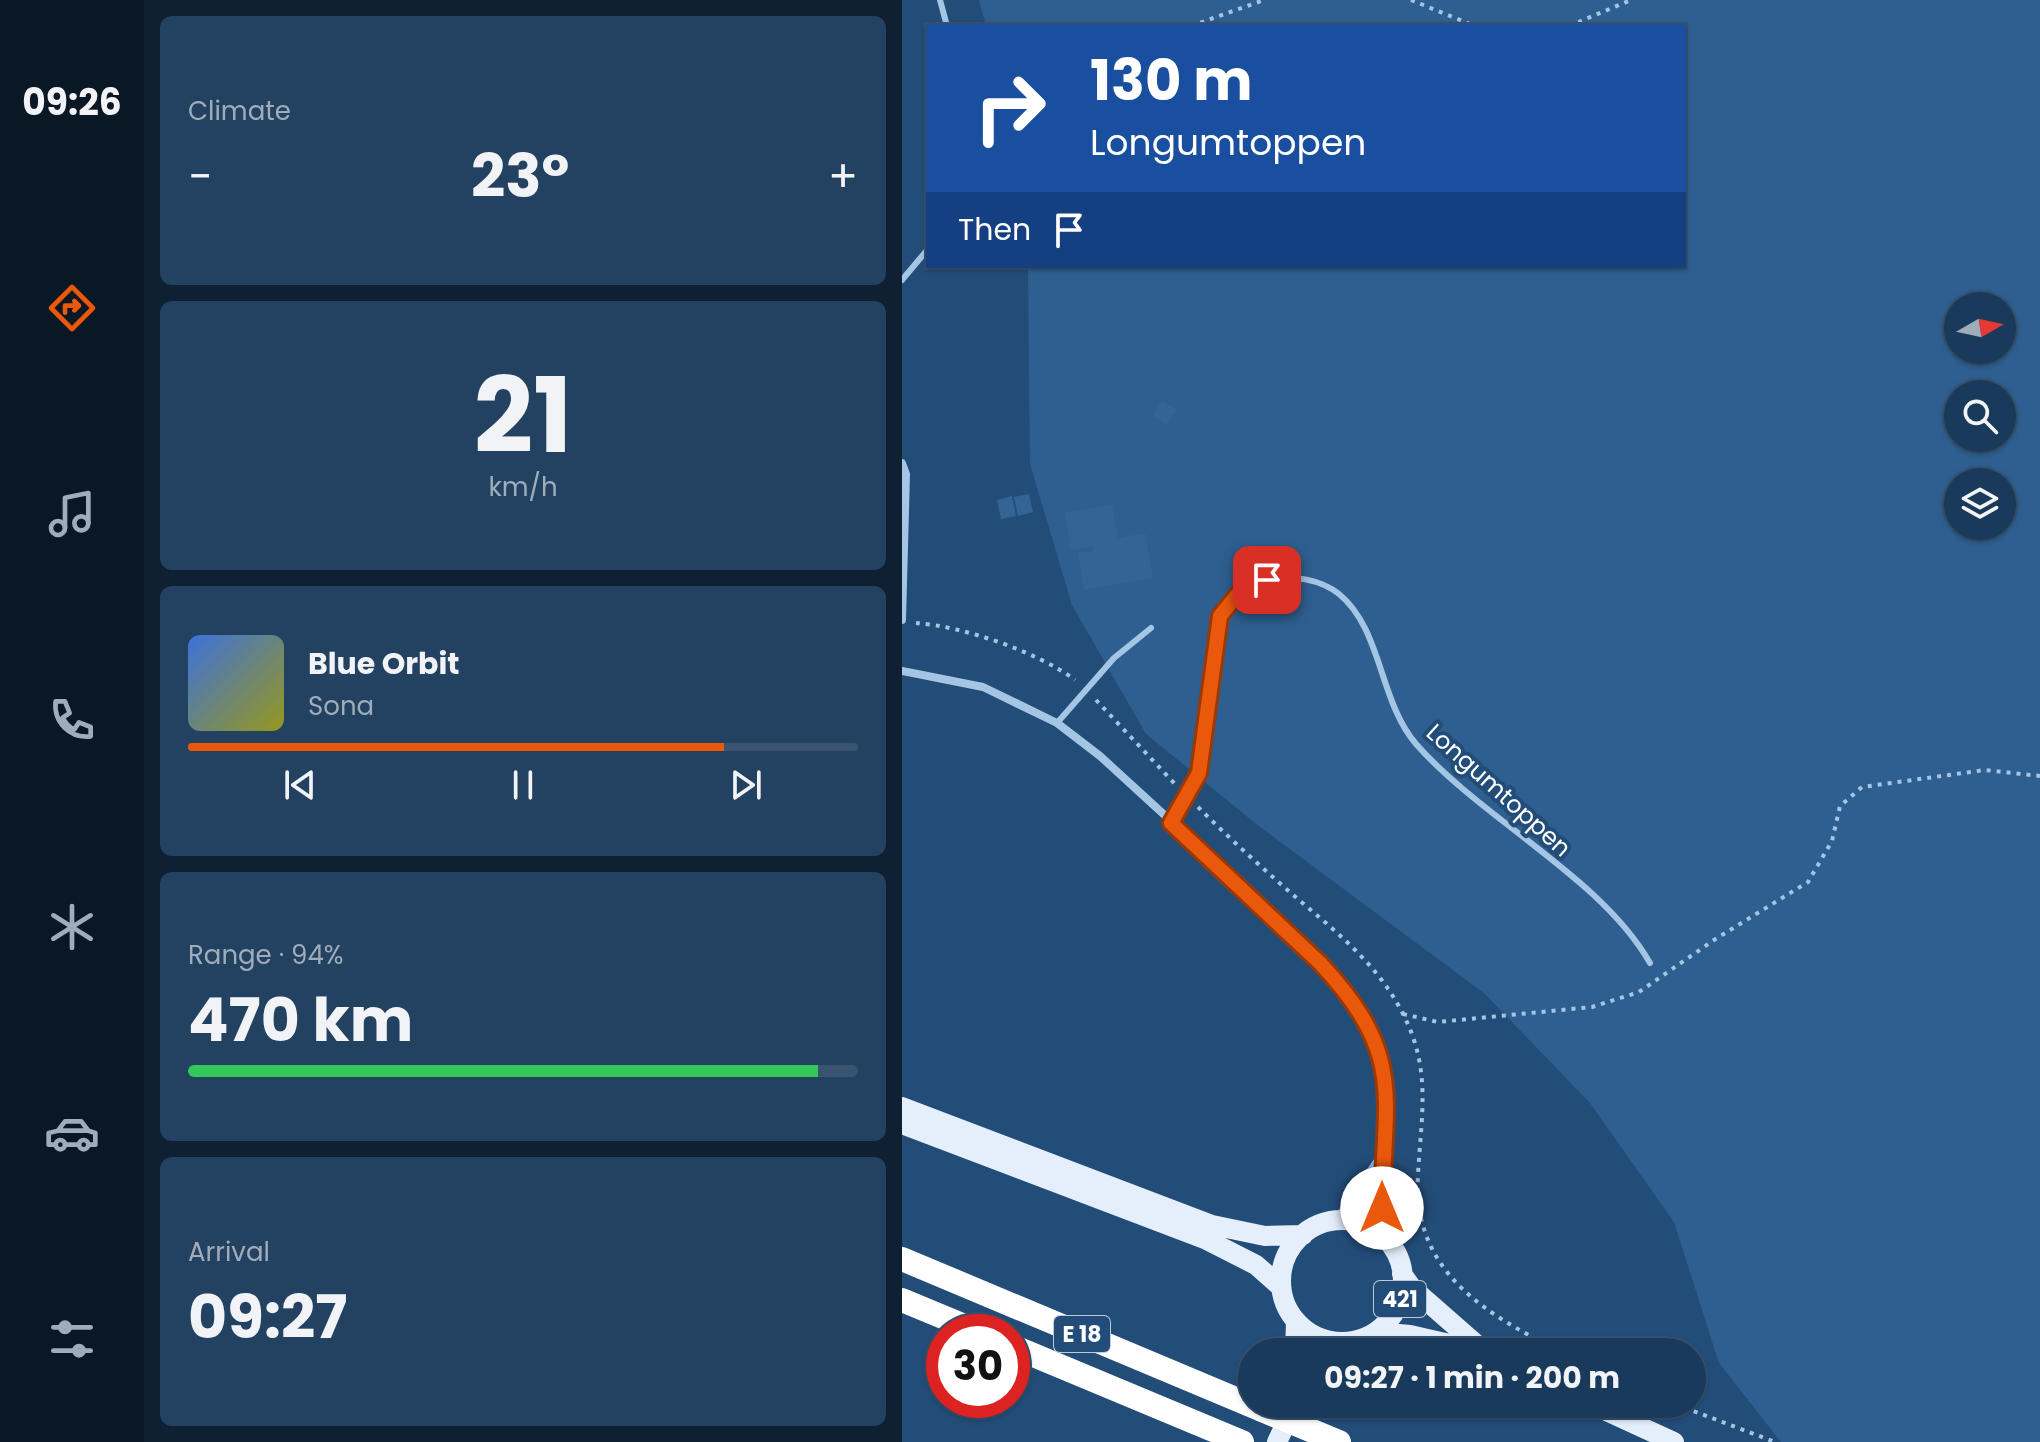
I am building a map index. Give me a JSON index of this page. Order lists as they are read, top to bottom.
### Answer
{
  "streets": {
    "highway": ["E 18"],
    "main road": ["421"],
    "lane": ["Longumtoppen"]
  },
  "north": "right",
  "page": {
    "tabs": "09:26",
    "tile": [
      "Climate",
      ["21", "km/h"],
      ["Range · 94%", "470 km"],
      ["Arrival", "09:27"]
    ],
    "turn": ["130 m", "Longumtoppen"],
    "heat": ["−", "23°", "+"],
    "then": "Then",
    "song": ["Blue Orbit", "Sona"],
    "limit": "30",
    "trip": "09:27 · 1 min · 200 m"
  }
}
